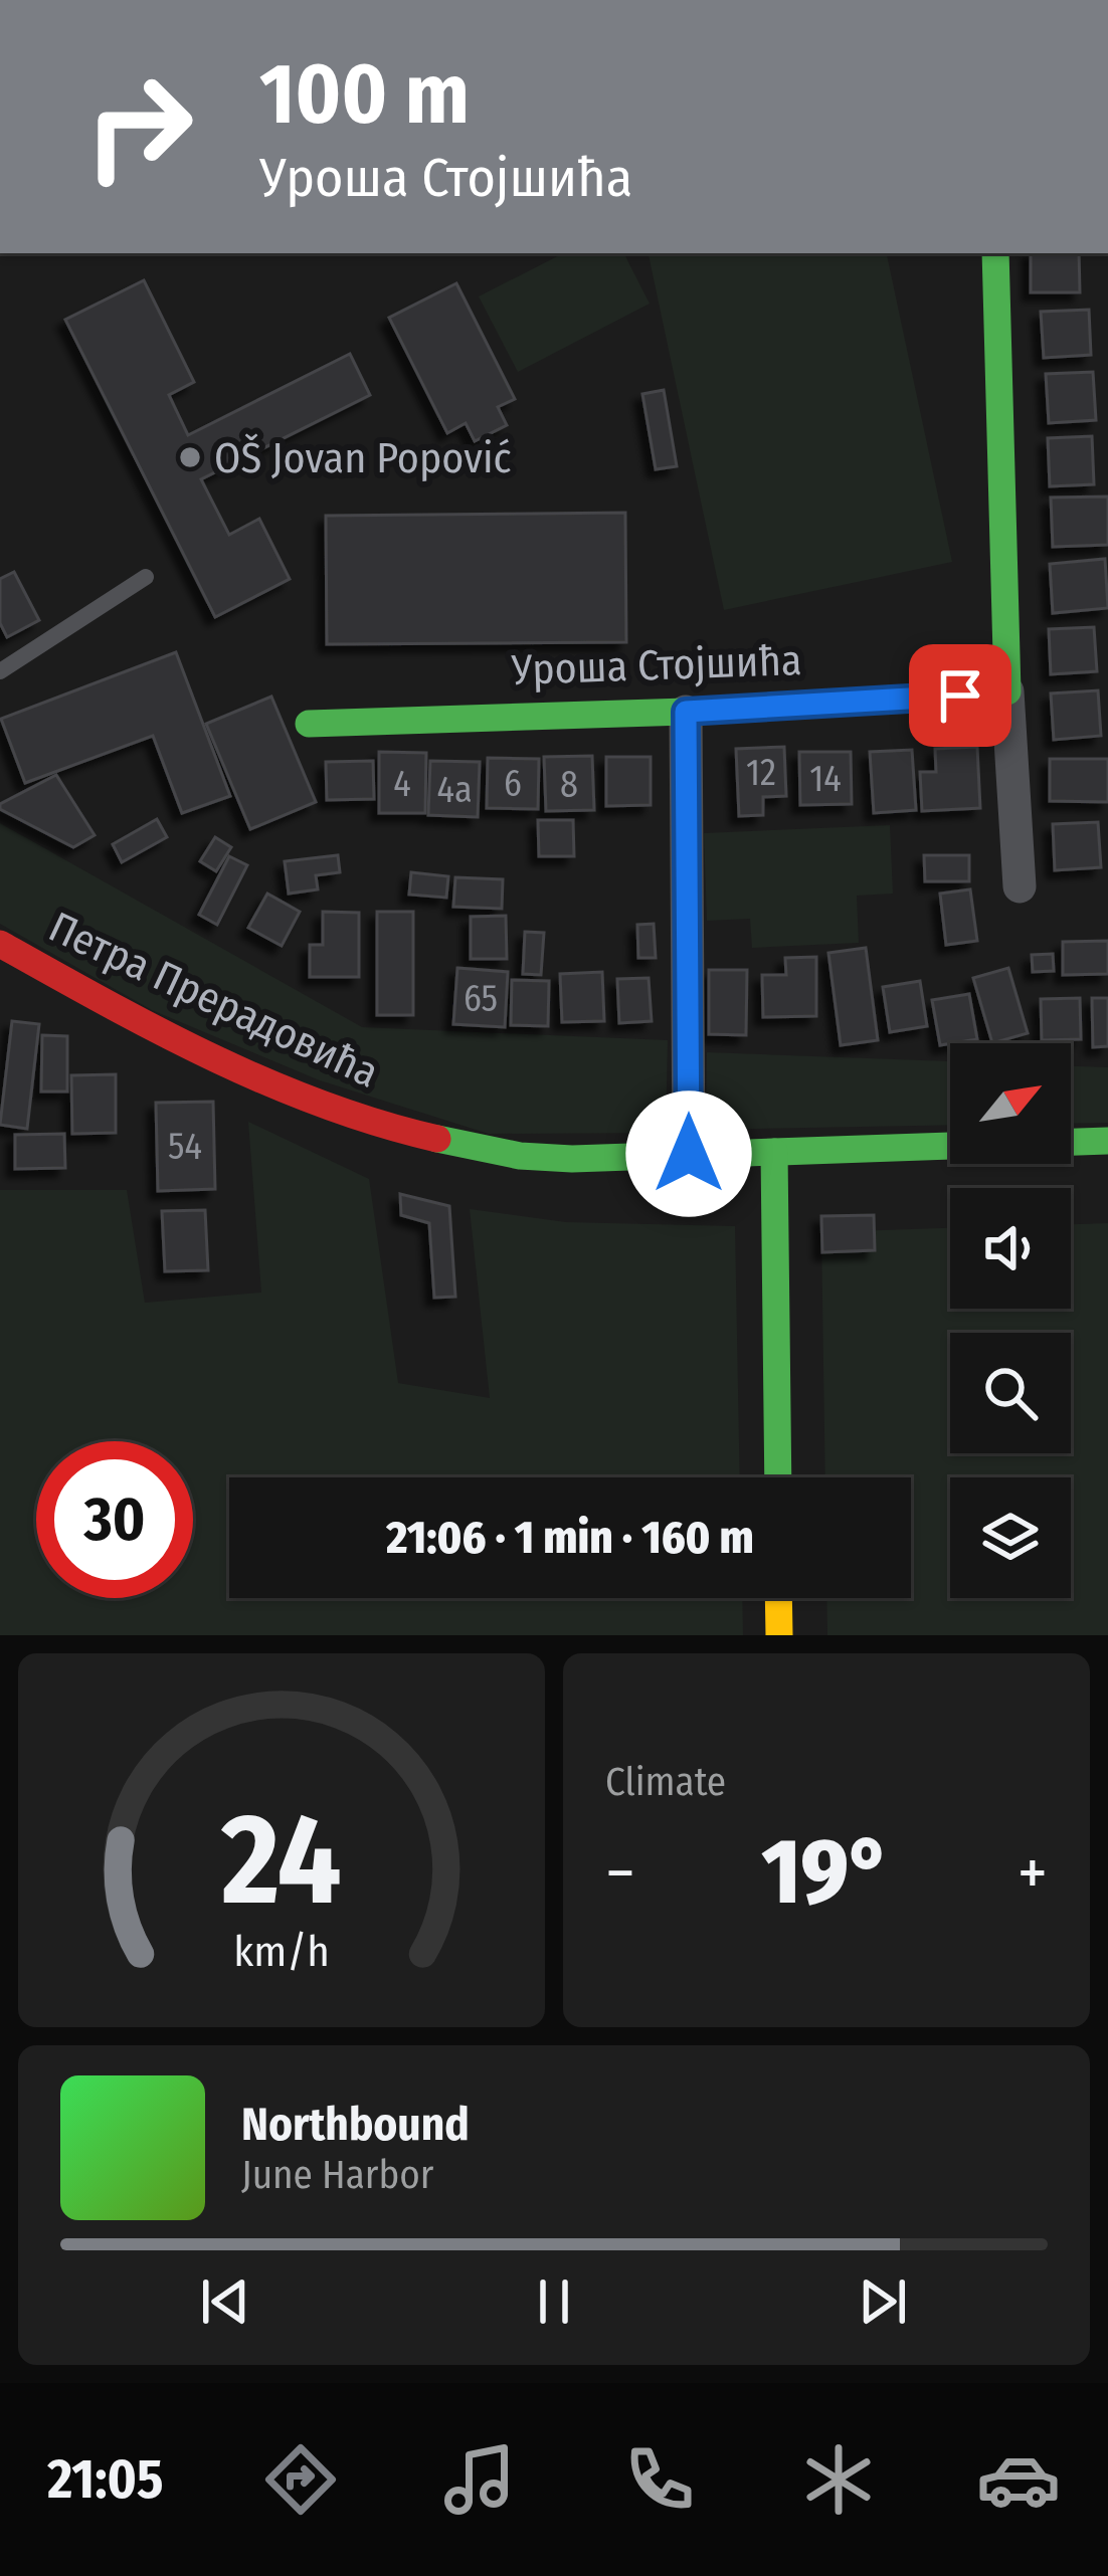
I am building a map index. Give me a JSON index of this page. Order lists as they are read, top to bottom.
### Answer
{
  "streets": {
    "street": ["Уроша Стојшића", "Петра Прерадовића"]
  },
  "places": ["OŠ Jovan Popović"],
  "house_numbers": [
    "12",
    "14",
    "4",
    "6",
    "8",
    "4a",
    "65",
    "54"
  ],
  "north": "top right",
  "page": {
    "turn": ["100 m", "Уроша Стојшића"],
    "limit": "30",
    "trip": "21:06 · 1 min · 160 m",
    "tile": "Climate",
    "heat": ["−", "19°", "+"],
    "song": ["Northbound", "June Harbor"],
    "tabs": "21:05",
    "gauge": ["24", "km/h"]
  }
}
